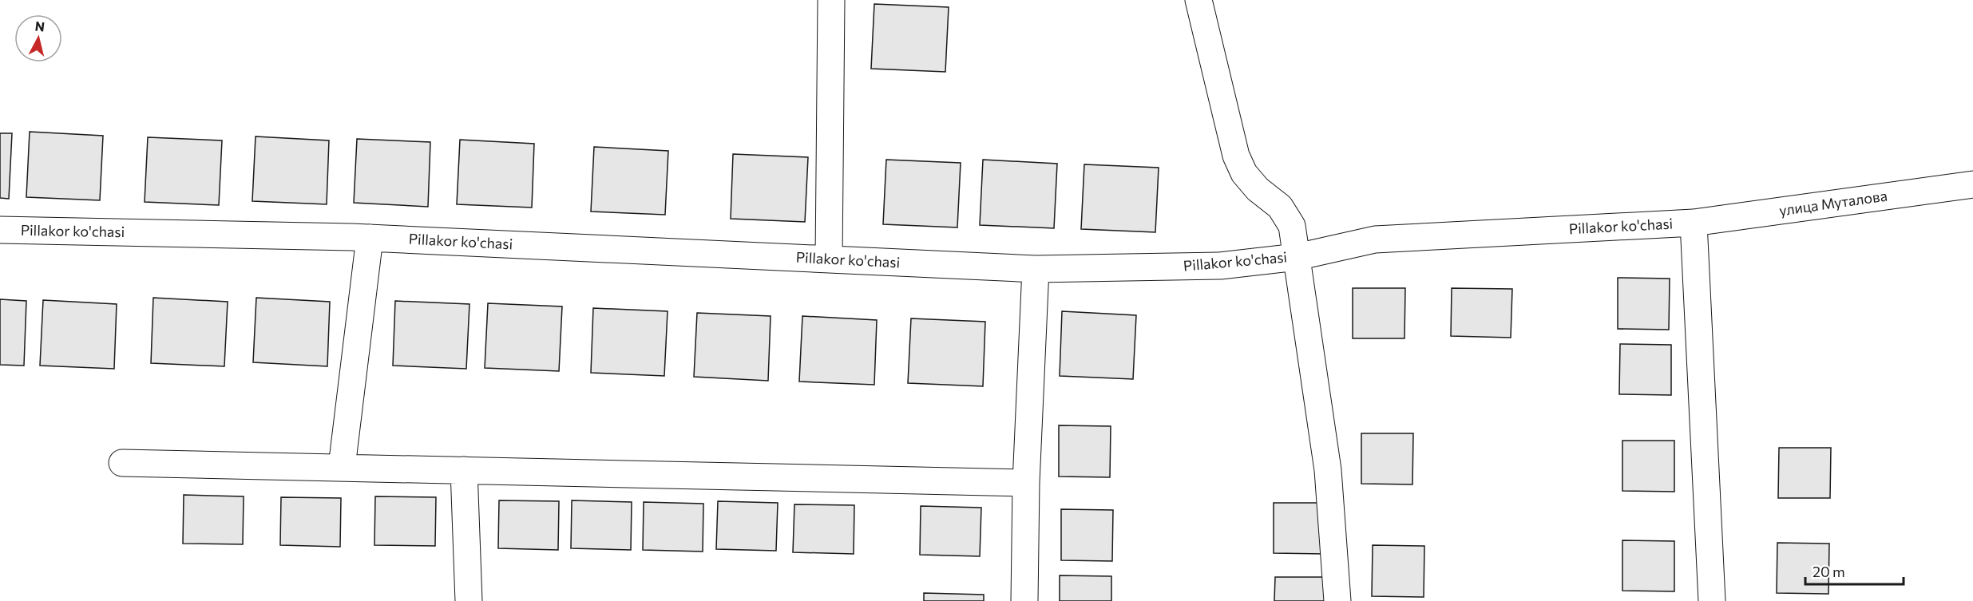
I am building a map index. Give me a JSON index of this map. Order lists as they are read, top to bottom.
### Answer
{
  "streets": {
    "street": ["улица Муталова", "Pillakor ko'chasi"]
  },
  "crossings": [
    ["улица Муталова", "Pillakor ko'chasi"]
  ],
  "scale_bar": "20 m",
  "north": "top"
}
